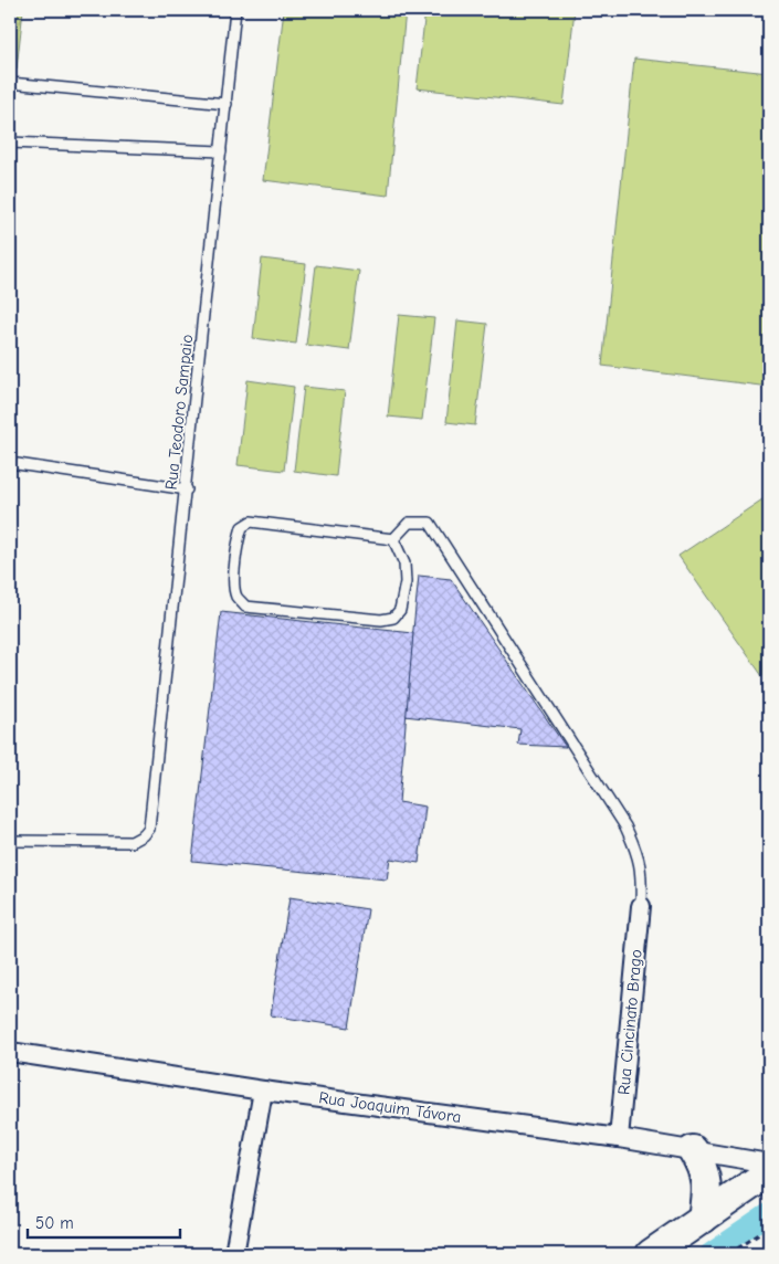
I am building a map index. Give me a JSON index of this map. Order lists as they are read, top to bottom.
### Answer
{
  "streets": {
    "street": ["Rua Cincinato Brago", "Rua Joaquim Távora"],
    "lane": ["Rua Teodoro Sampaio"]
  },
  "crossings": [
    ["Rua Cincinato Brago", "Rua Joaquim Távora"]
  ],
  "scale_bar": "50 m"
}
